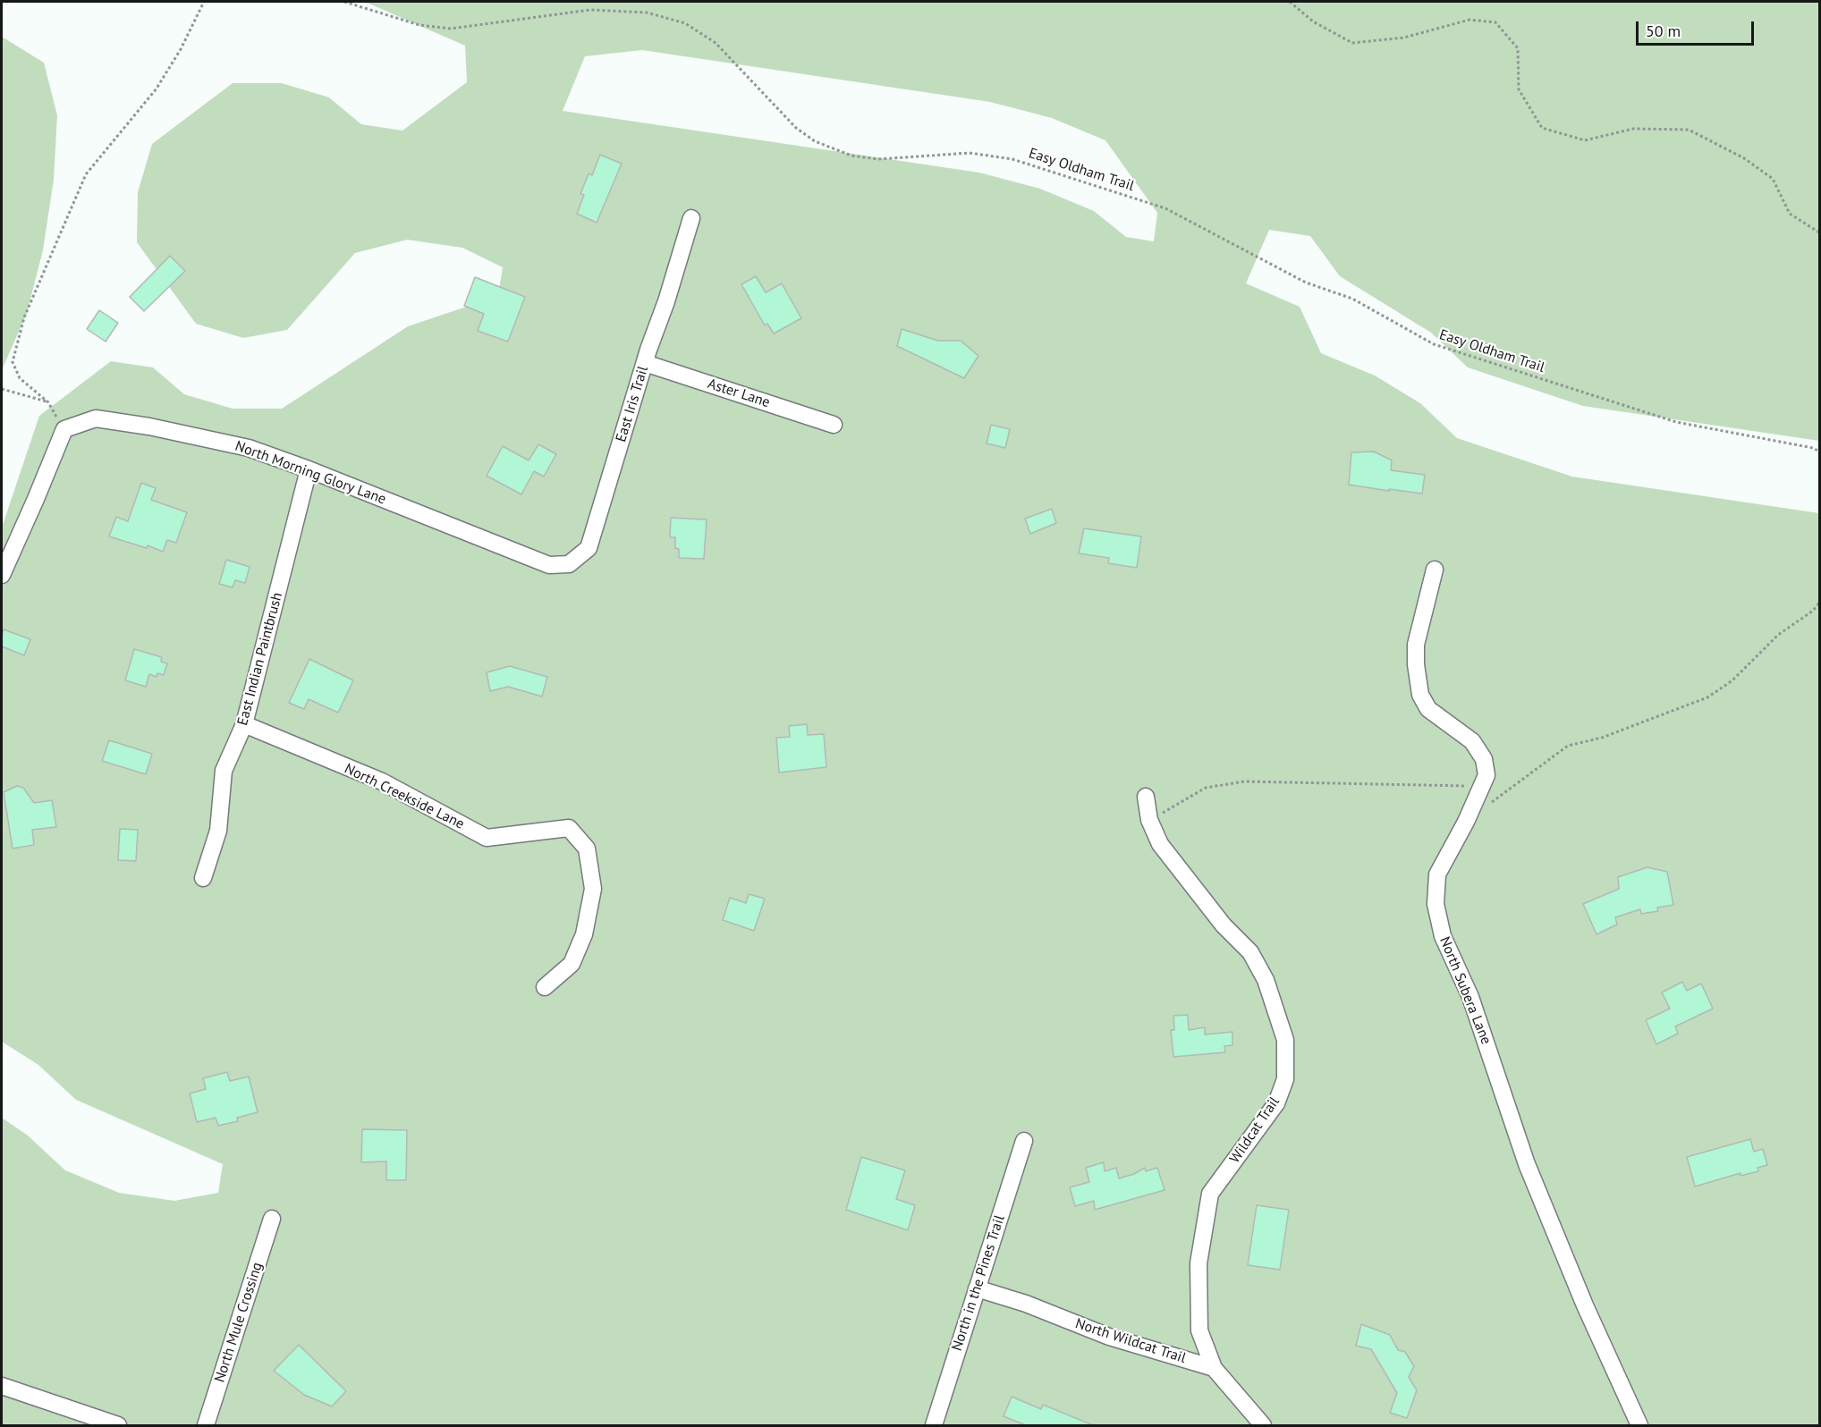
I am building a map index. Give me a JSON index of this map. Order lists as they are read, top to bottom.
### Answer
{
  "streets": {
    "street": [
      "Aster Lane",
      "East Iris Trail",
      "North Morning Glory Lane",
      "East Indian Paintbrush",
      "North Creekside Lane",
      "North Subera Lane",
      "Wildcat Trail",
      "North in the Pines Trail",
      "North Mule Crossing",
      "North Wildcat Trail"
    ],
    "path": ["Easy Oldham Trail"]
  },
  "crossings": [
    ["Aster Lane", "East Iris Trail"],
    ["East Iris Trail", "North Morning Glory Lane"],
    ["North Morning Glory Lane", "East Indian Paintbrush"],
    ["East Indian Paintbrush", "North Creekside Lane"],
    ["Wildcat Trail", "North Wildcat Trail"],
    ["North in the Pines Trail", "North Wildcat Trail"]
  ],
  "scale_bar": "50 m"
}
